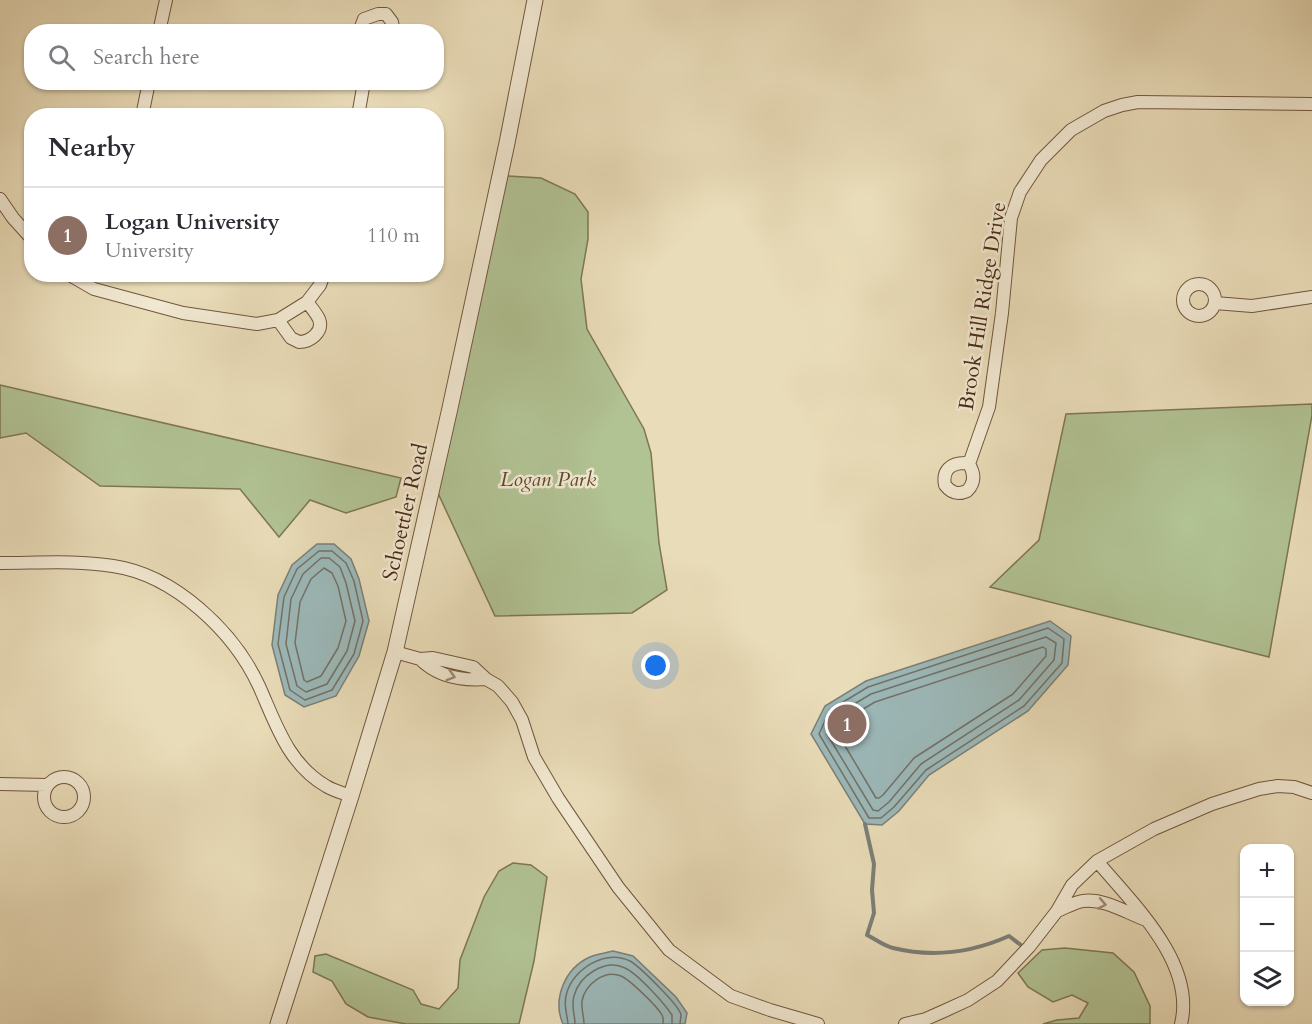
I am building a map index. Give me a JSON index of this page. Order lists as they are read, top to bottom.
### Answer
{
  "streets": {
    "street": ["Brook Hill Ridge Drive", "Schoettler Road"]
  },
  "parks": ["Logan Park"],
  "page": {
    "search": "Search here",
    "heading": "Nearby",
    "list": [
      {
        "mark": "1",
        "name": "Logan University",
        "note": "University",
        "value": "110 m"
      }
    ],
    "pins": "1",
    "map_buttons": ["+", "−"]
  }
}
